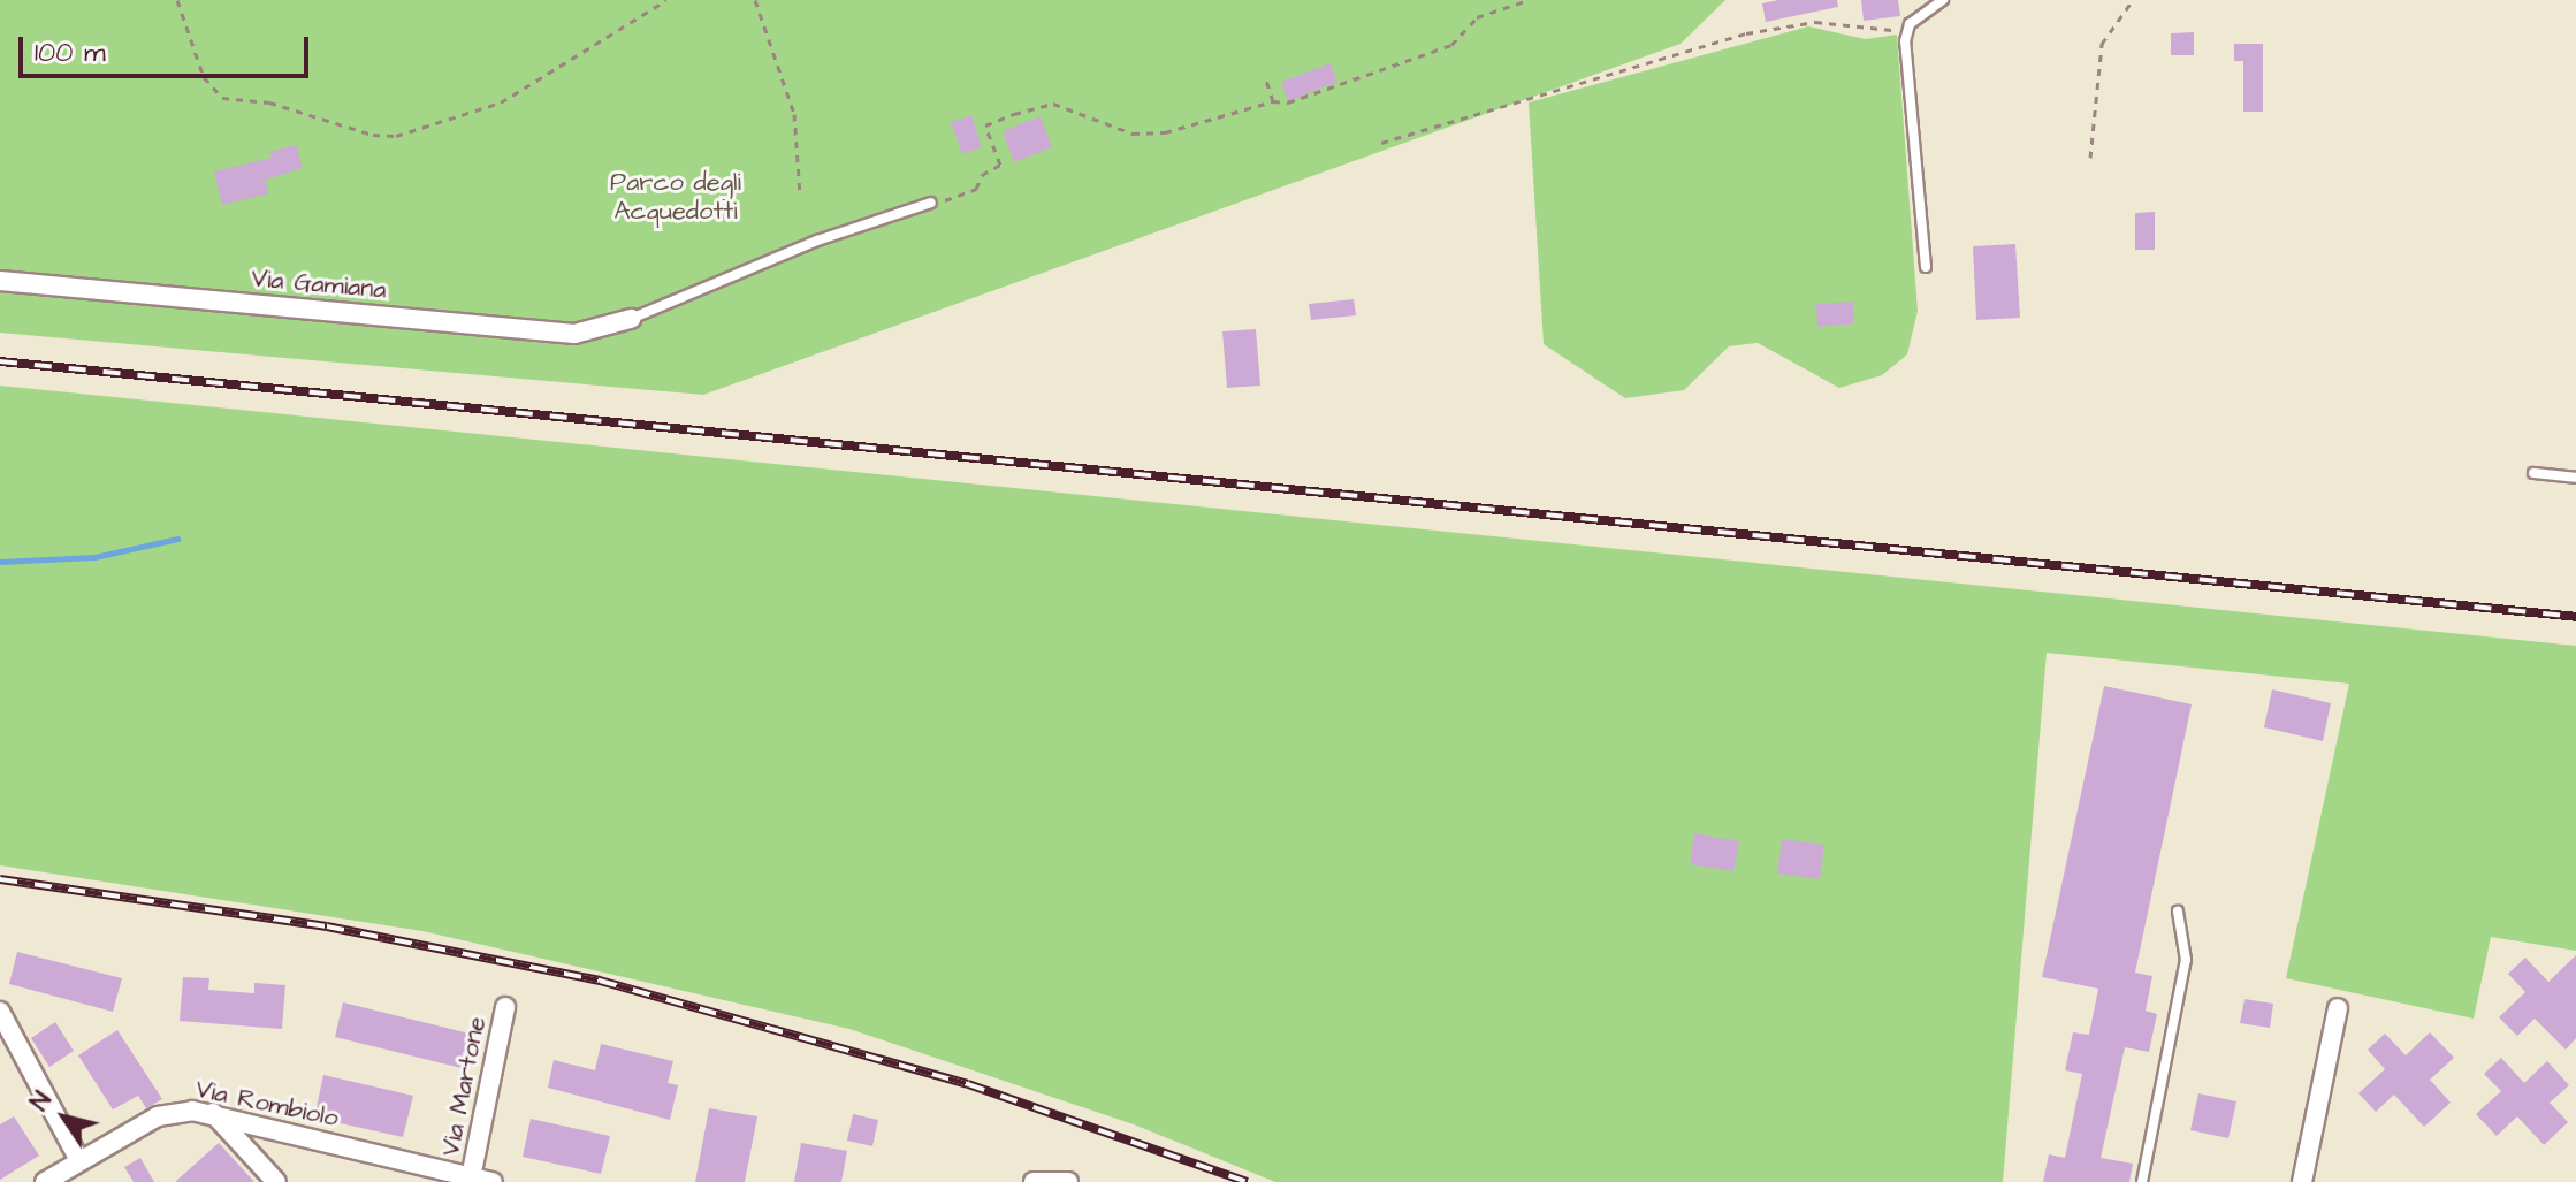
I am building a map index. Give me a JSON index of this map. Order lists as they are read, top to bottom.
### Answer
{
  "streets": {
    "street": ["Via Gamiana", "Via Martone", "Via Rombiolo"]
  },
  "crossings": [
    ["Via Martone", "Via Rombiolo"]
  ],
  "parks": ["Parco degli Acquedotti"],
  "scale_bar": "100 m",
  "north": "top left"
}
